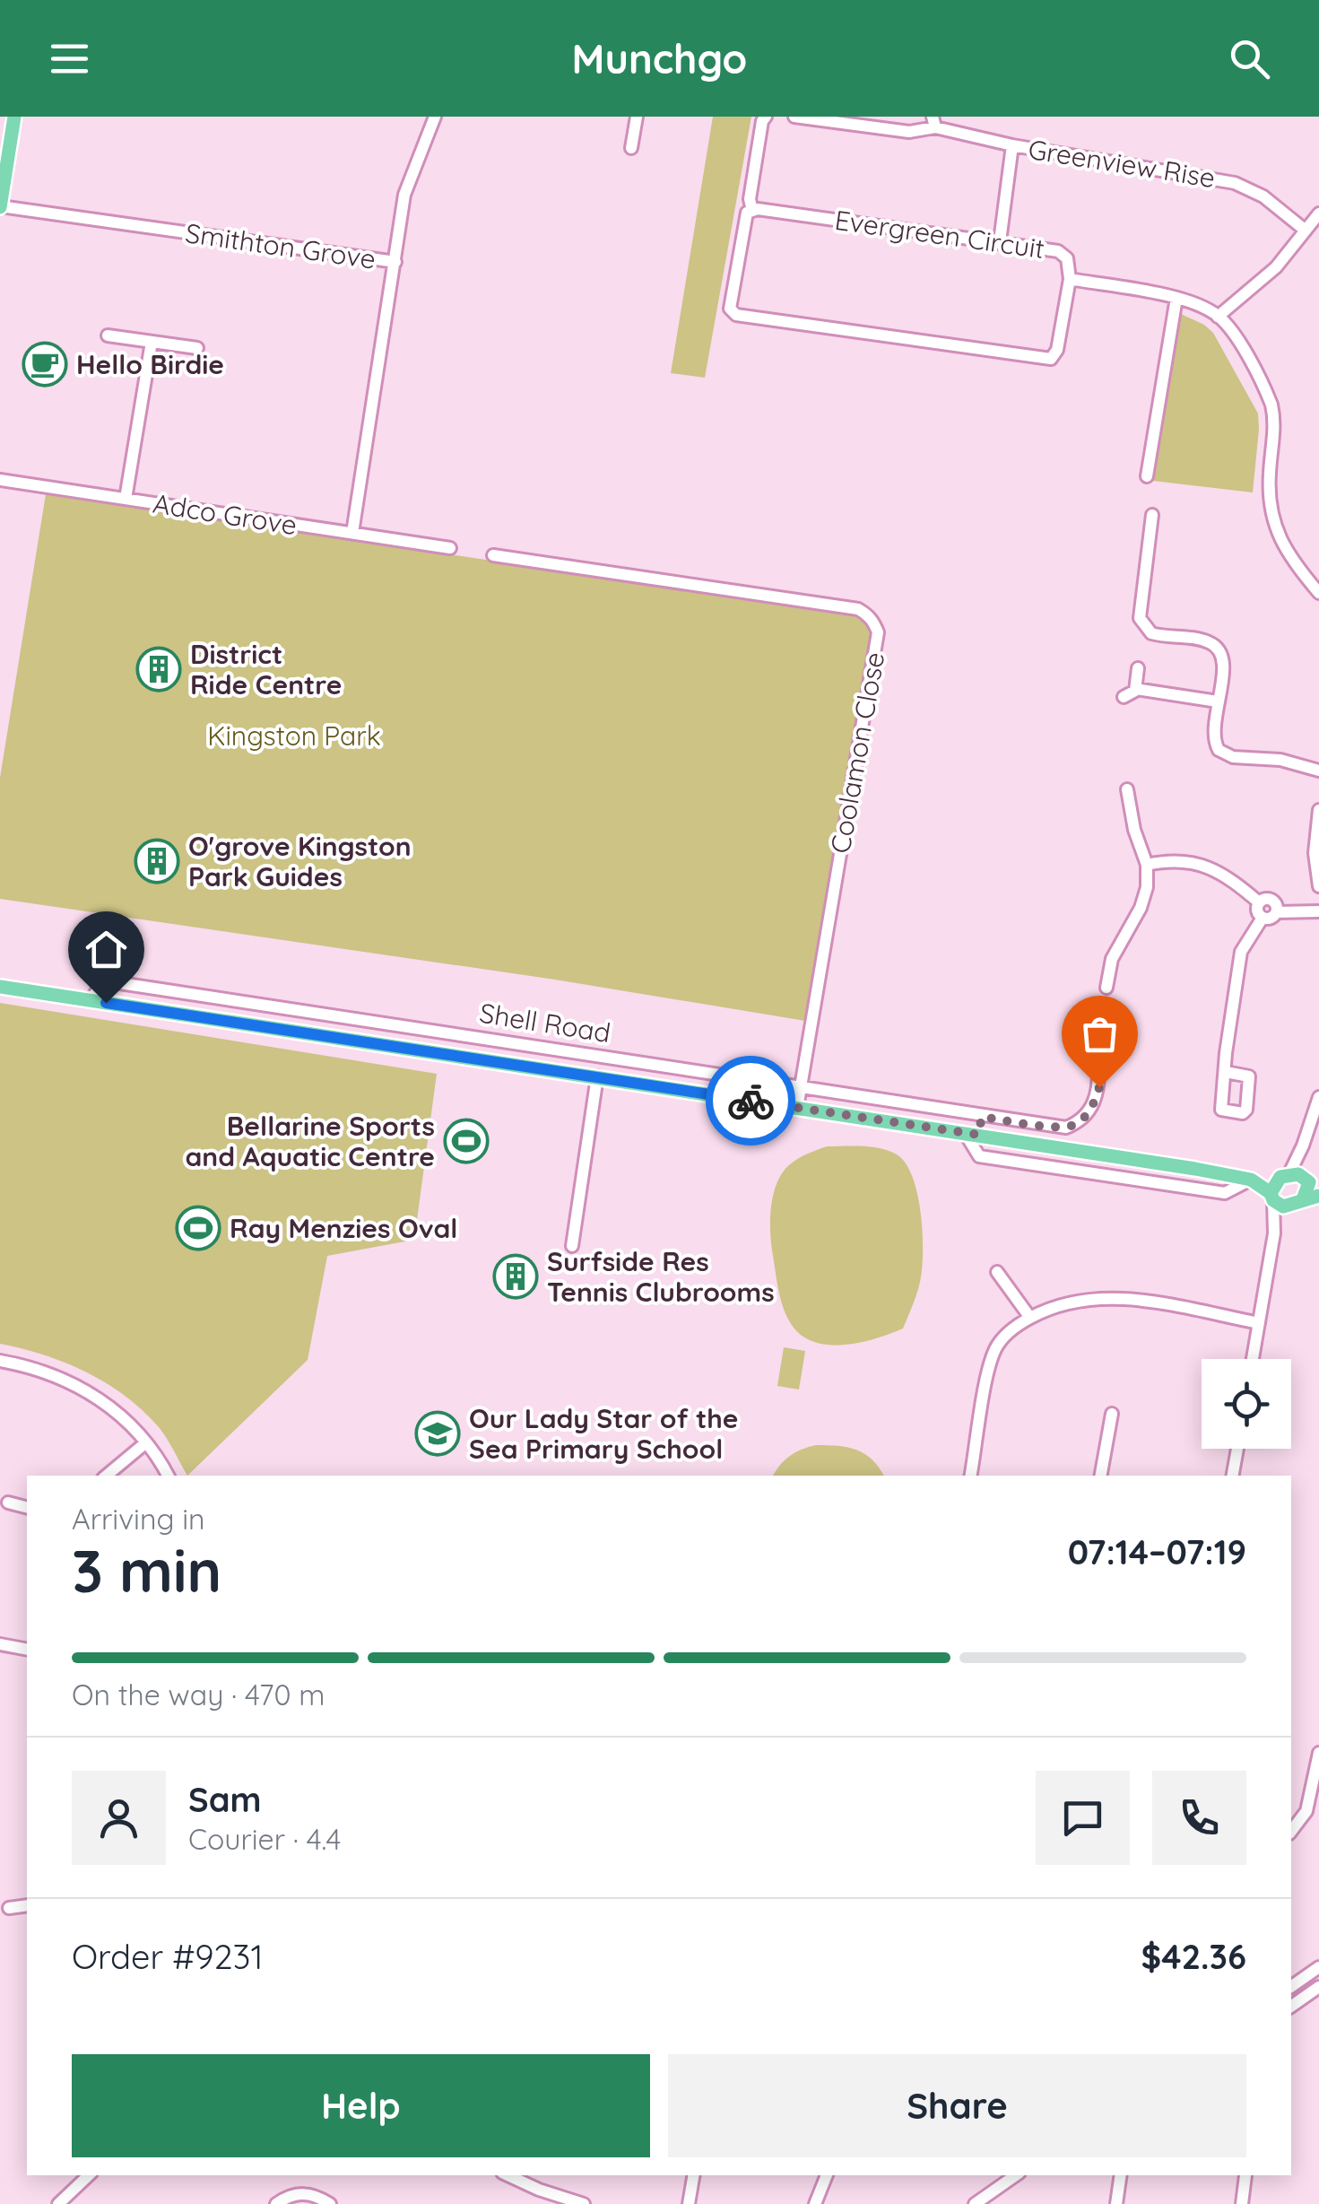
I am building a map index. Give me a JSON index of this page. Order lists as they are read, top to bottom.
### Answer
{
  "streets": {
    "main road": ["Shell Road"],
    "street": [
      "Greenview Rise",
      "Evergreen Circuit",
      "Smithton Grove",
      "Adco Grove",
      "Coolamon Close"
    ]
  },
  "crossings": [
    ["Smithton Grove", "Adco Grove"],
    ["Coolamon Close", "Shell Road"]
  ],
  "parks": ["Kingston Park"],
  "places": {
    "cafe": ["Hello Birdie"],
    "building": ["District Ride Centre", "O'grove Kingston Park Guides", "Surfside Res Tennis Clubrooms"],
    "sports": ["Bellarine Sports and Aquatic Centre", "Ray Menzies Oval"],
    "school or university": ["Our Lady Star of the Sea Primary School"]
  },
  "page": {
    "header": "Munchgo",
    "heading": ["3 min", "Arriving in", "07:14–07:19"],
    "panel": [
      "Sam",
      "Courier · 4.4",
      "Order #9231",
      "$42.36"
    ],
    "bar": "On the way · 470 m",
    "buttons": ["Help", "Share"]
  }
}
